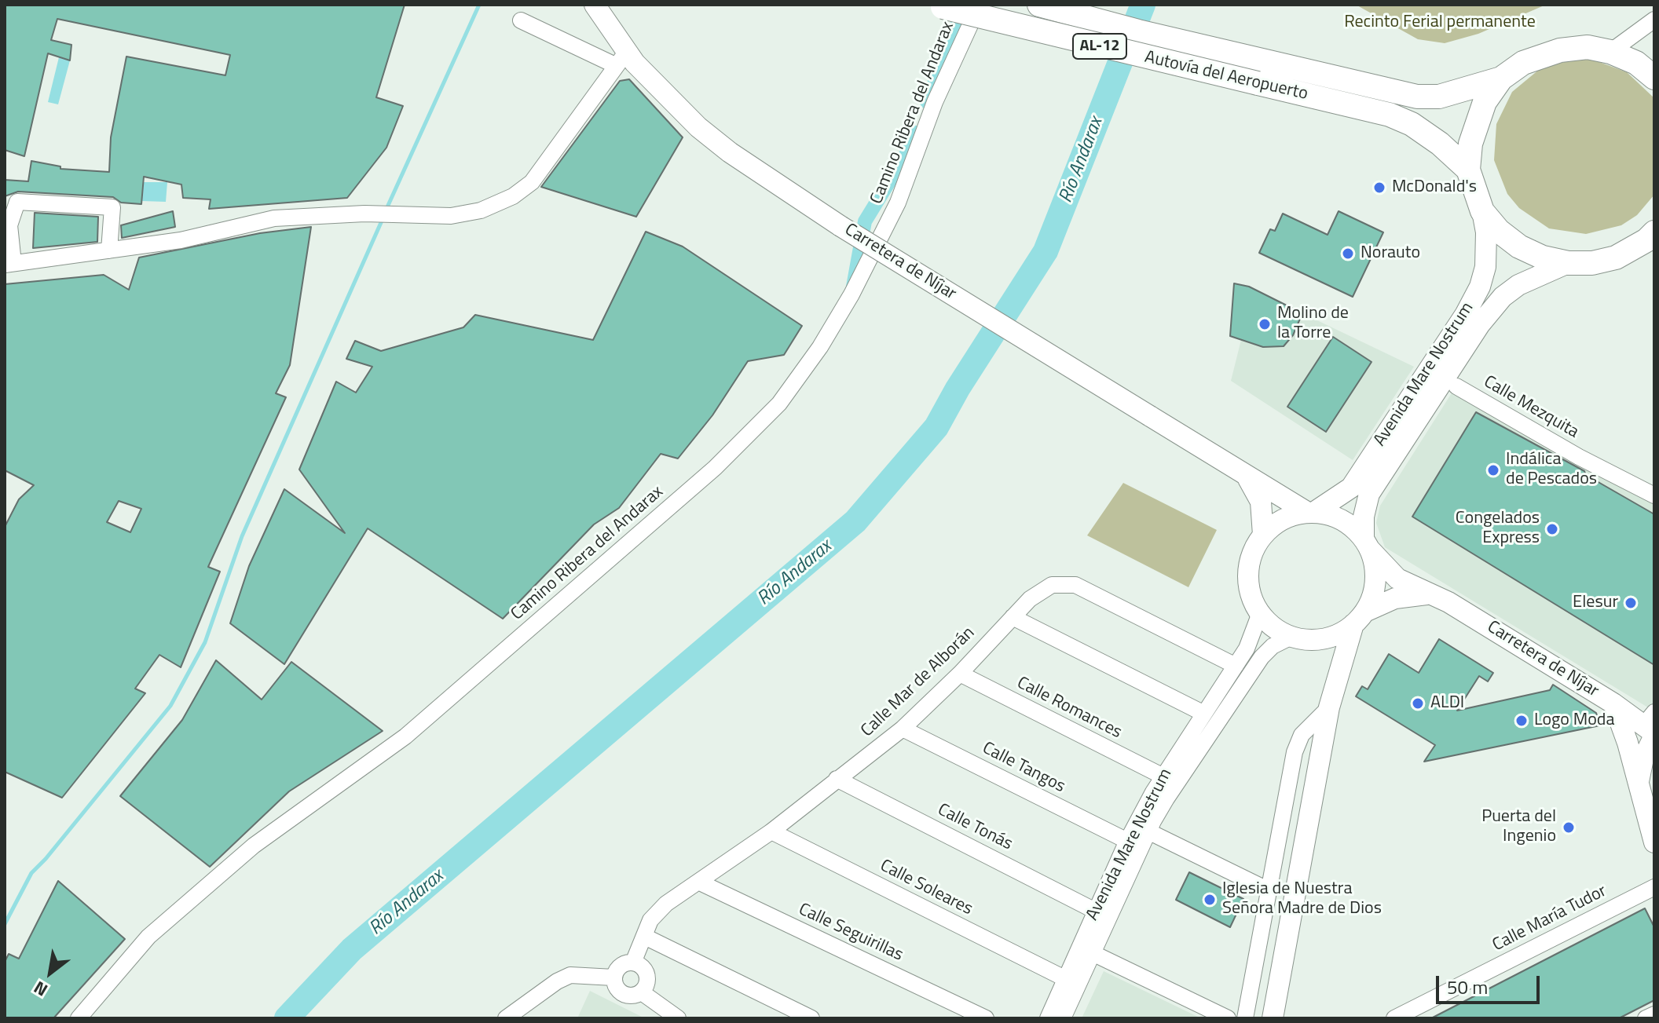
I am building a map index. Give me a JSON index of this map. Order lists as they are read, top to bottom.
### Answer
{
  "streets": {
    "highway": ["AL-12", "Autovía del Aeropuerto"],
    "main road": ["Carretera de Níjar", "Avenida Mare Nostrum"],
    "street": [
      "Camino Ribera del Andarax",
      "Calle Mezquita",
      "Calle Mar de Alborán",
      "Calle Romances",
      "Calle Tangos",
      "Calle Tonás",
      "Calle Soleares",
      "Calle María Tudor",
      "Calle Seguirillas"
    ]
  },
  "crossings": [
    ["AL-12", "Autovía del Aeropuerto"],
    ["AL-12", "Avenida Mare Nostrum"],
    ["Carretera de Níjar", "Avenida Mare Nostrum"],
    ["Avenida Mare Nostrum", "Calle Mar de Alborán"],
    ["Avenida Mare Nostrum", "Calle Romances"],
    ["Avenida Mare Nostrum", "Calle Tangos"],
    ["Avenida Mare Nostrum", "Calle Tonás"],
    ["Avenida Mare Nostrum", "Calle Soleares"],
    ["Calle Mar de Alborán", "Calle Romances"],
    ["Calle Mar de Alborán", "Calle Tangos"],
    ["Calle Mar de Alborán", "Calle Tonás"],
    ["Calle Mar de Alborán", "Calle Soleares"],
    ["Calle Mar de Alborán", "Calle Seguirillas"]
  ],
  "water": ["Río Andarax"],
  "parks": ["Recinto Ferial permanente"],
  "places": [
    "McDonald's",
    "Norauto",
    "Molino de la Torre",
    "Indálica de Pescados",
    "Congelados Express",
    "Elesur",
    "ALDI",
    "Logo Moda",
    "Puerta del Ingenio",
    "Iglesia de Nuestra Señora Madre de Dios"
  ],
  "scale_bar": "50 m",
  "north": "bottom left"
}
